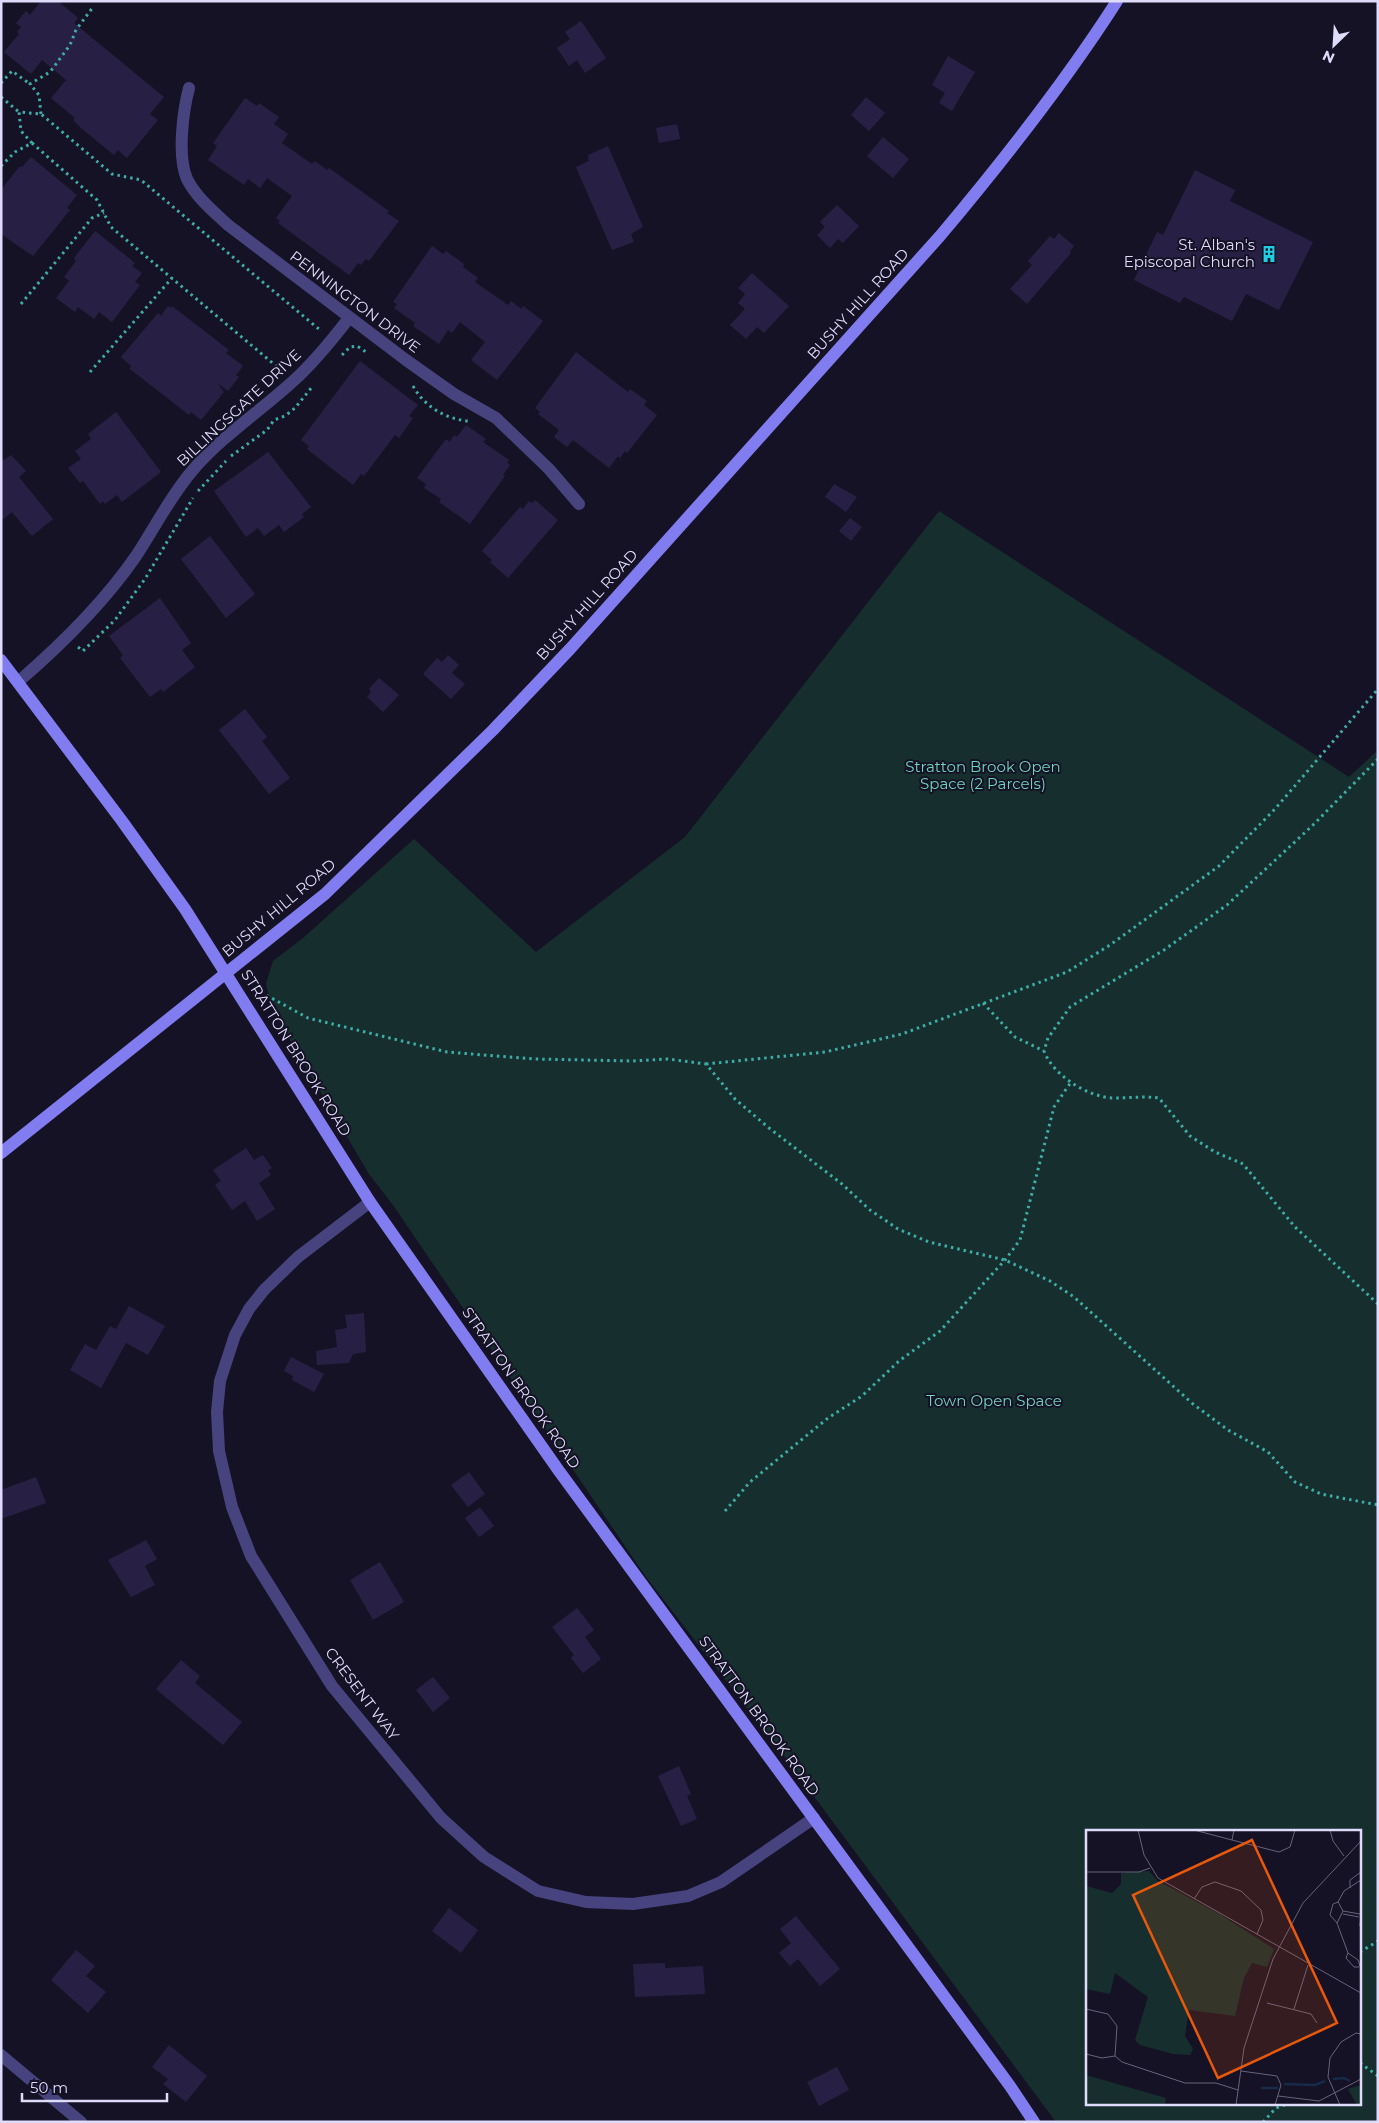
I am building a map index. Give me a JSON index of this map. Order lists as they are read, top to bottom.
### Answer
{
  "streets": {
    "street": [
      "PENNINGTON DRIVE",
      "BUSHY HILL ROAD",
      "BILLINGSGATE DRIVE",
      "STRATTON BROOK ROAD",
      "CRESENT WAY"
    ]
  },
  "crossings": [
    ["PENNINGTON DRIVE", "BILLINGSGATE DRIVE"],
    ["BUSHY HILL ROAD", "STRATTON BROOK ROAD"],
    ["BILLINGSGATE DRIVE", "STRATTON BROOK ROAD"],
    ["STRATTON BROOK ROAD", "CRESENT WAY"]
  ],
  "parks": ["Stratton Brook Open Space (2 Parcels)", "Town Open Space"],
  "places": {
    "building": ["St. Alban's Episcopal Church"]
  },
  "scale_bar": "50 m",
  "north": "bottom left"
}
